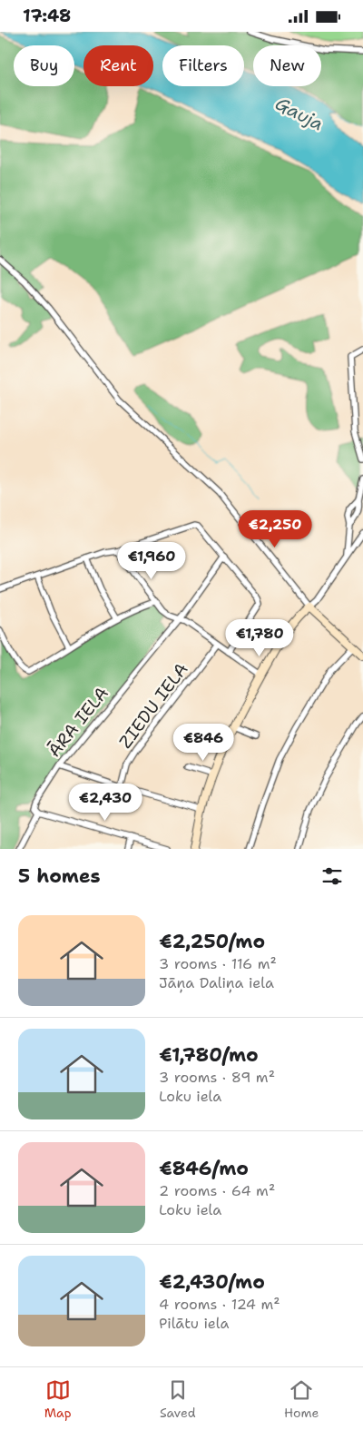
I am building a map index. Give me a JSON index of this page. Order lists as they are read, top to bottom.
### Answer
{
  "streets": {
    "street": ["ZIEDU IELA", "ĀRA IELA"]
  },
  "water": ["Gauja"],
  "page": {
    "status": "17:48",
    "chip": [
      "Buy",
      "Rent",
      "Filters",
      "New"
    ],
    "price": [
      "€2,250",
      "€1,960",
      "€1,780",
      "€846",
      "€2,430"
    ],
    "heading": "5 homes",
    "list": [
      {
        "name": "€2,250/mo",
        "note": "3 rooms · 116 m² · Jāņa Daliņa iela"
      },
      {
        "name": "€1,780/mo",
        "note": "3 rooms · 89 m² · Loku iela"
      },
      {
        "name": "€846/mo",
        "note": "2 rooms · 64 m² · Loku iela"
      },
      {
        "name": "€2,430/mo",
        "note": "4 rooms · 124 m² · Pilātu iela"
      }
    ],
    "tabs": ["Map", "Saved", "Home"]
  }
}
